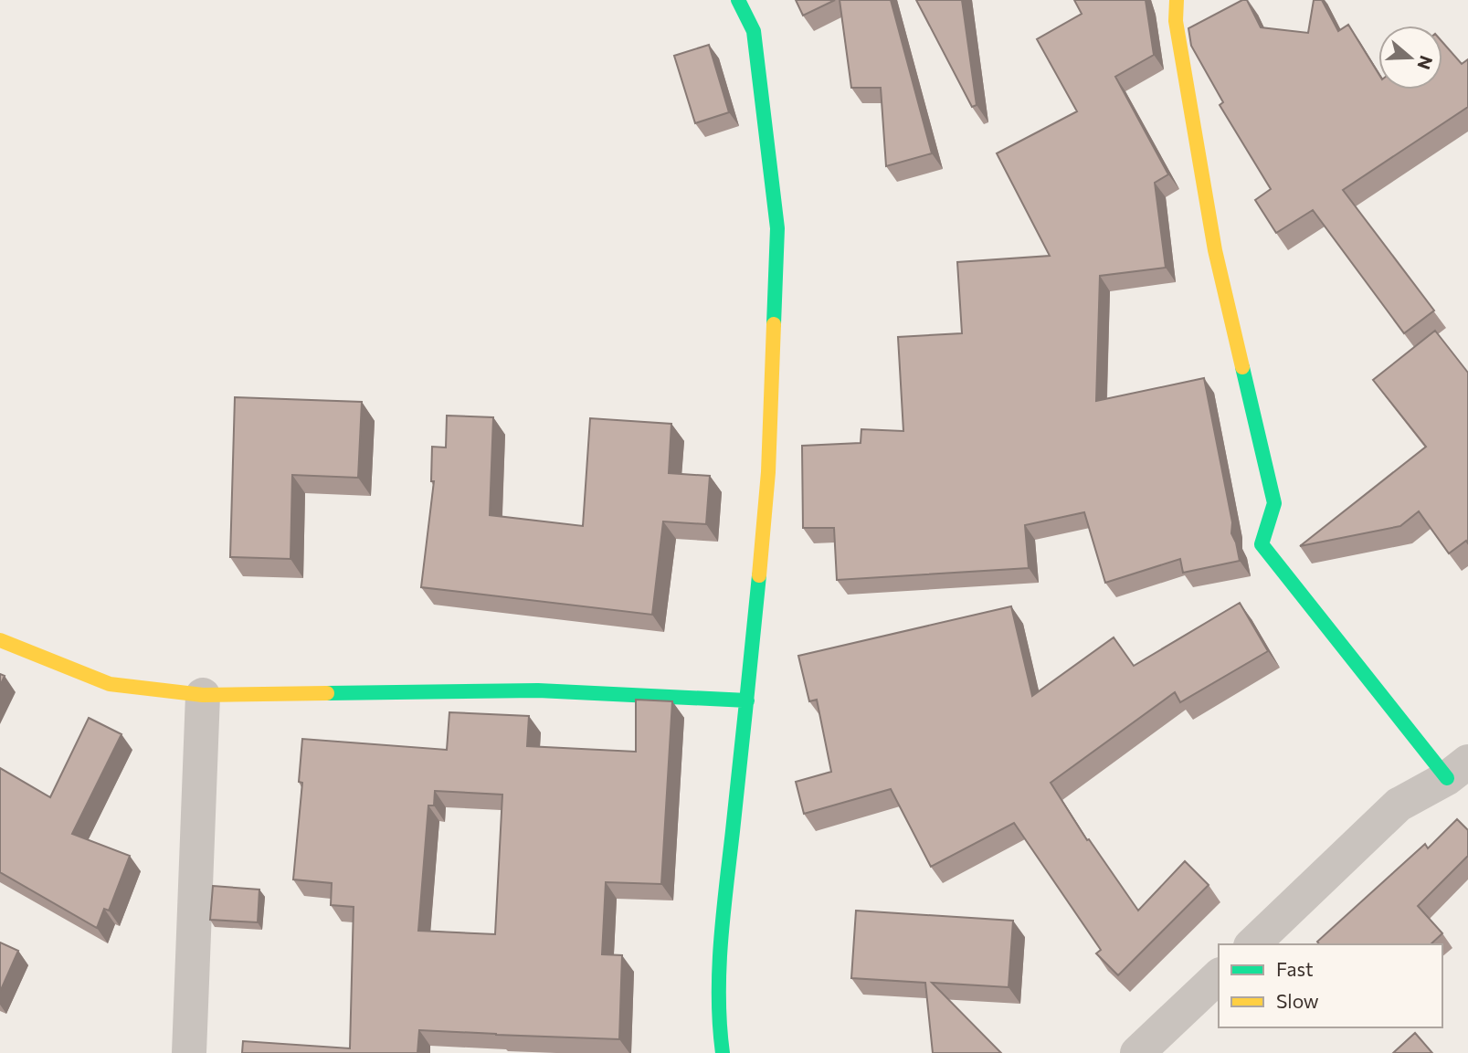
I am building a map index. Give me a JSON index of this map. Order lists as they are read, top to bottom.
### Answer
{
  "legend": ["Fast", "Slow"],
  "north": "right"
}
